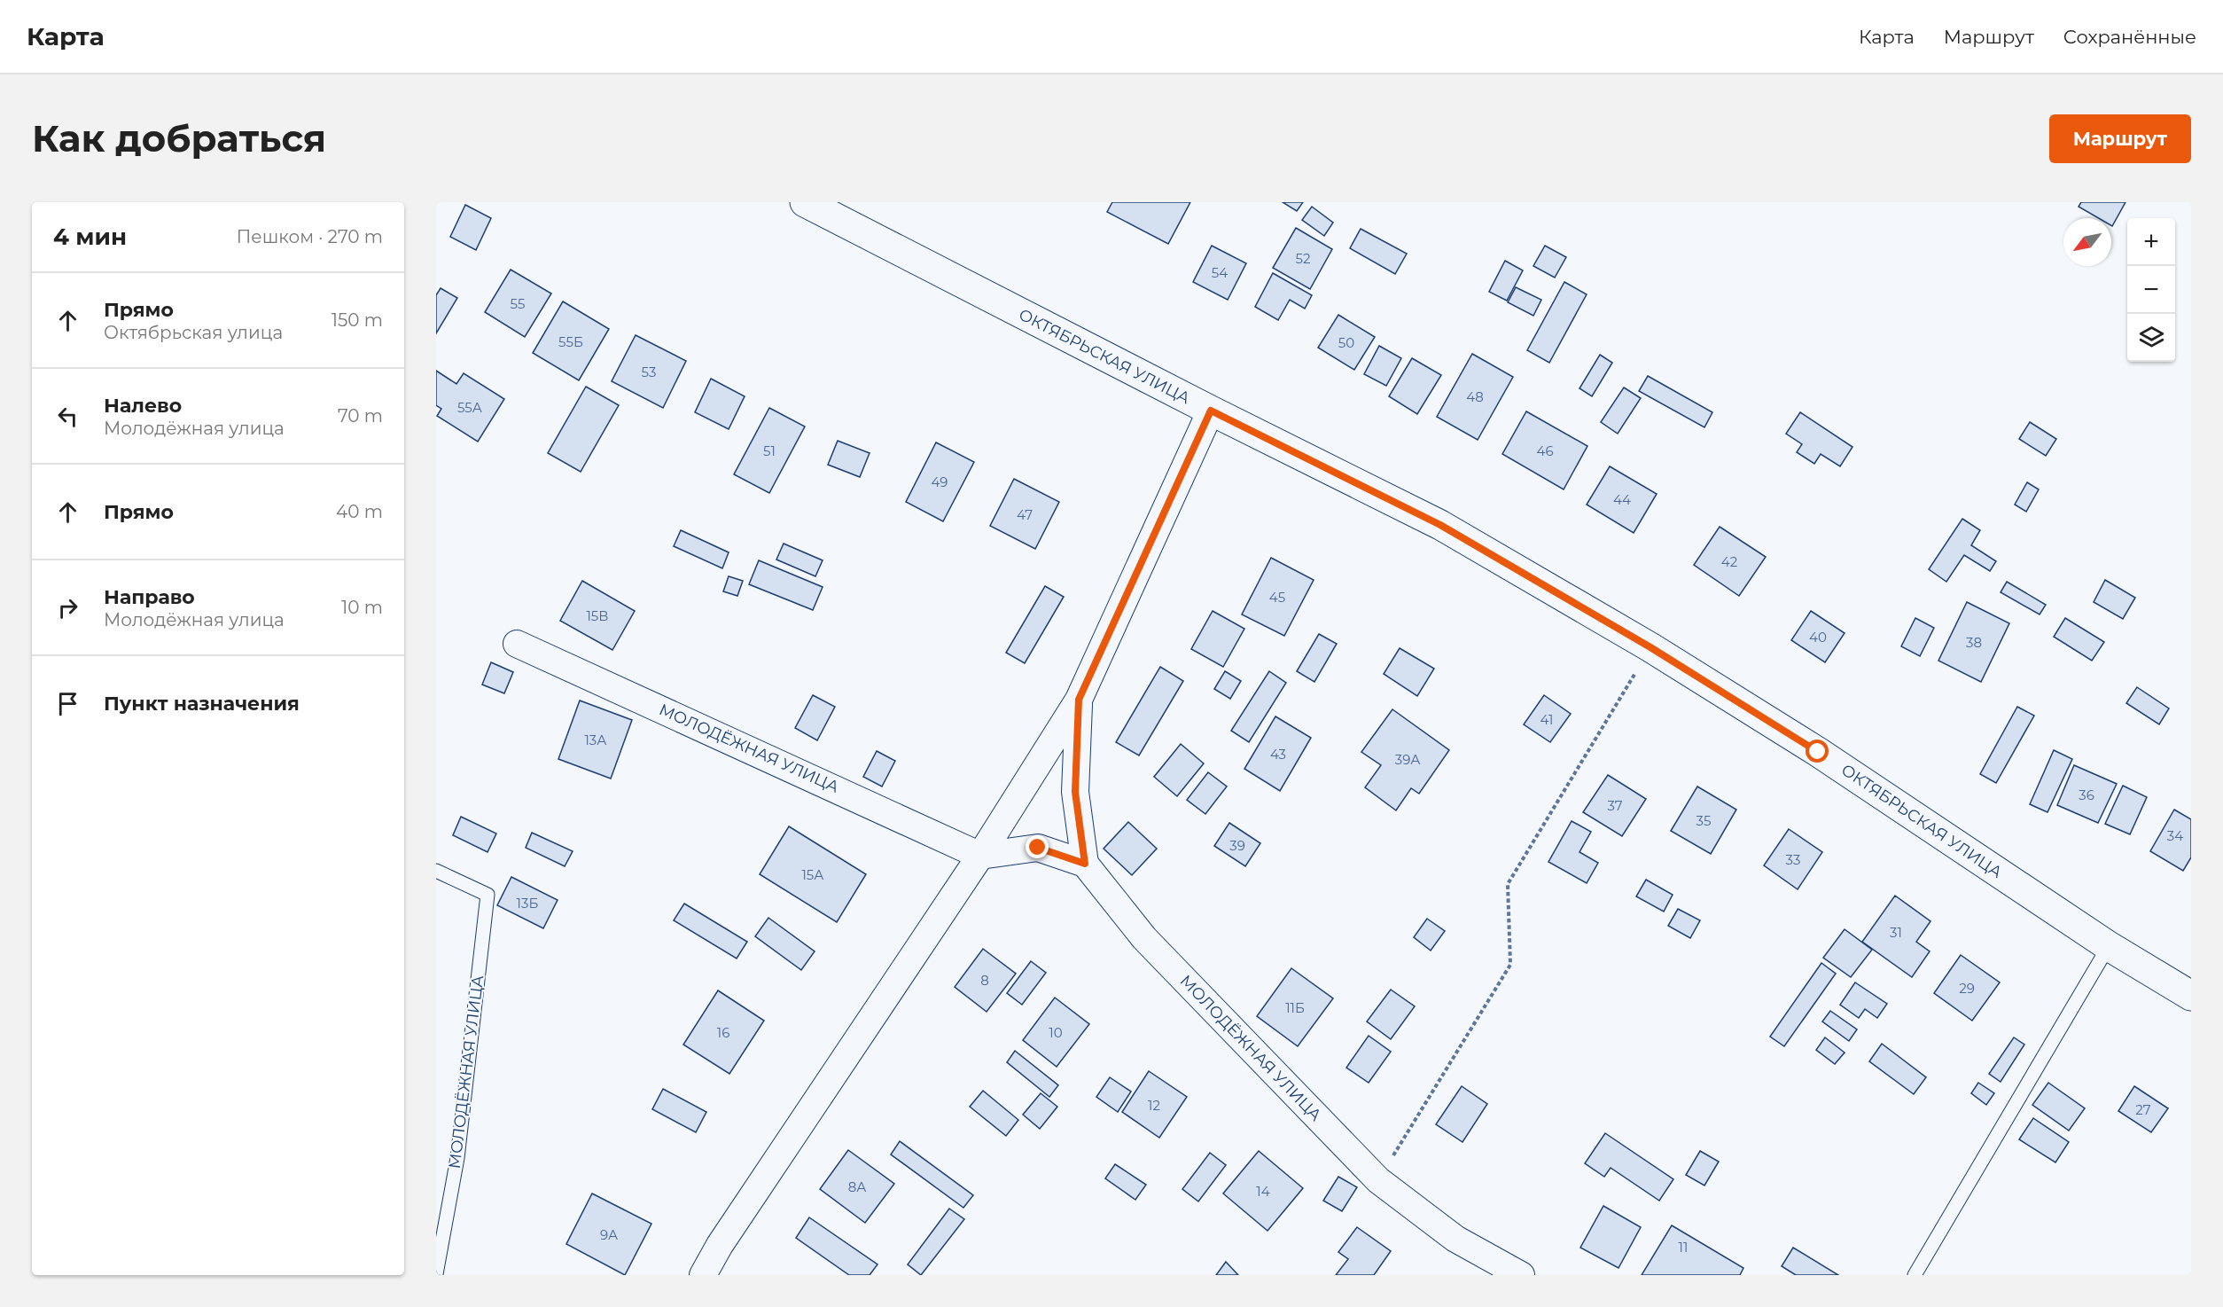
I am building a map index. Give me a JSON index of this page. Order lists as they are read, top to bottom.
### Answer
{
  "streets": {
    "street": ["ОКТЯБРЬСКАЯ УЛИЦА", "МОЛОДЁЖНАЯ УЛИЦА"]
  },
  "house_numbers": [
    "52",
    "54",
    "55",
    "55Б",
    "50",
    "53",
    "48",
    "55А",
    "51",
    "46",
    "49",
    "44",
    "47",
    "42",
    "45",
    "15В",
    "40",
    "38",
    "41",
    "13А",
    "43",
    "39А",
    "36",
    "37",
    "35",
    "34",
    "39",
    "33",
    "15А",
    "13Б",
    "31",
    "8",
    "29",
    "11Б",
    "16",
    "10",
    "12",
    "27",
    "8А",
    "14",
    "9А",
    "11"
  ],
  "north": "bottom left",
  "page": {
    "header": "Карта",
    "nav": ["Карта", "Маршрут", "Сохранённые"],
    "buttons": "Маршрут",
    "title": "Как добраться",
    "heading": ["4 мин", "Пешком · 270 m"],
    "map_buttons": ["+", "−"],
    "list": [
      ["Прямо", "Октябрьская улица", "150 m"],
      ["Налево", "Молодёжная улица", "70 m"],
      ["Прямо", "40 m"],
      ["Направо", "Молодёжная улица", "10 m"],
      "Пункт назначения"
    ]
  }
}
